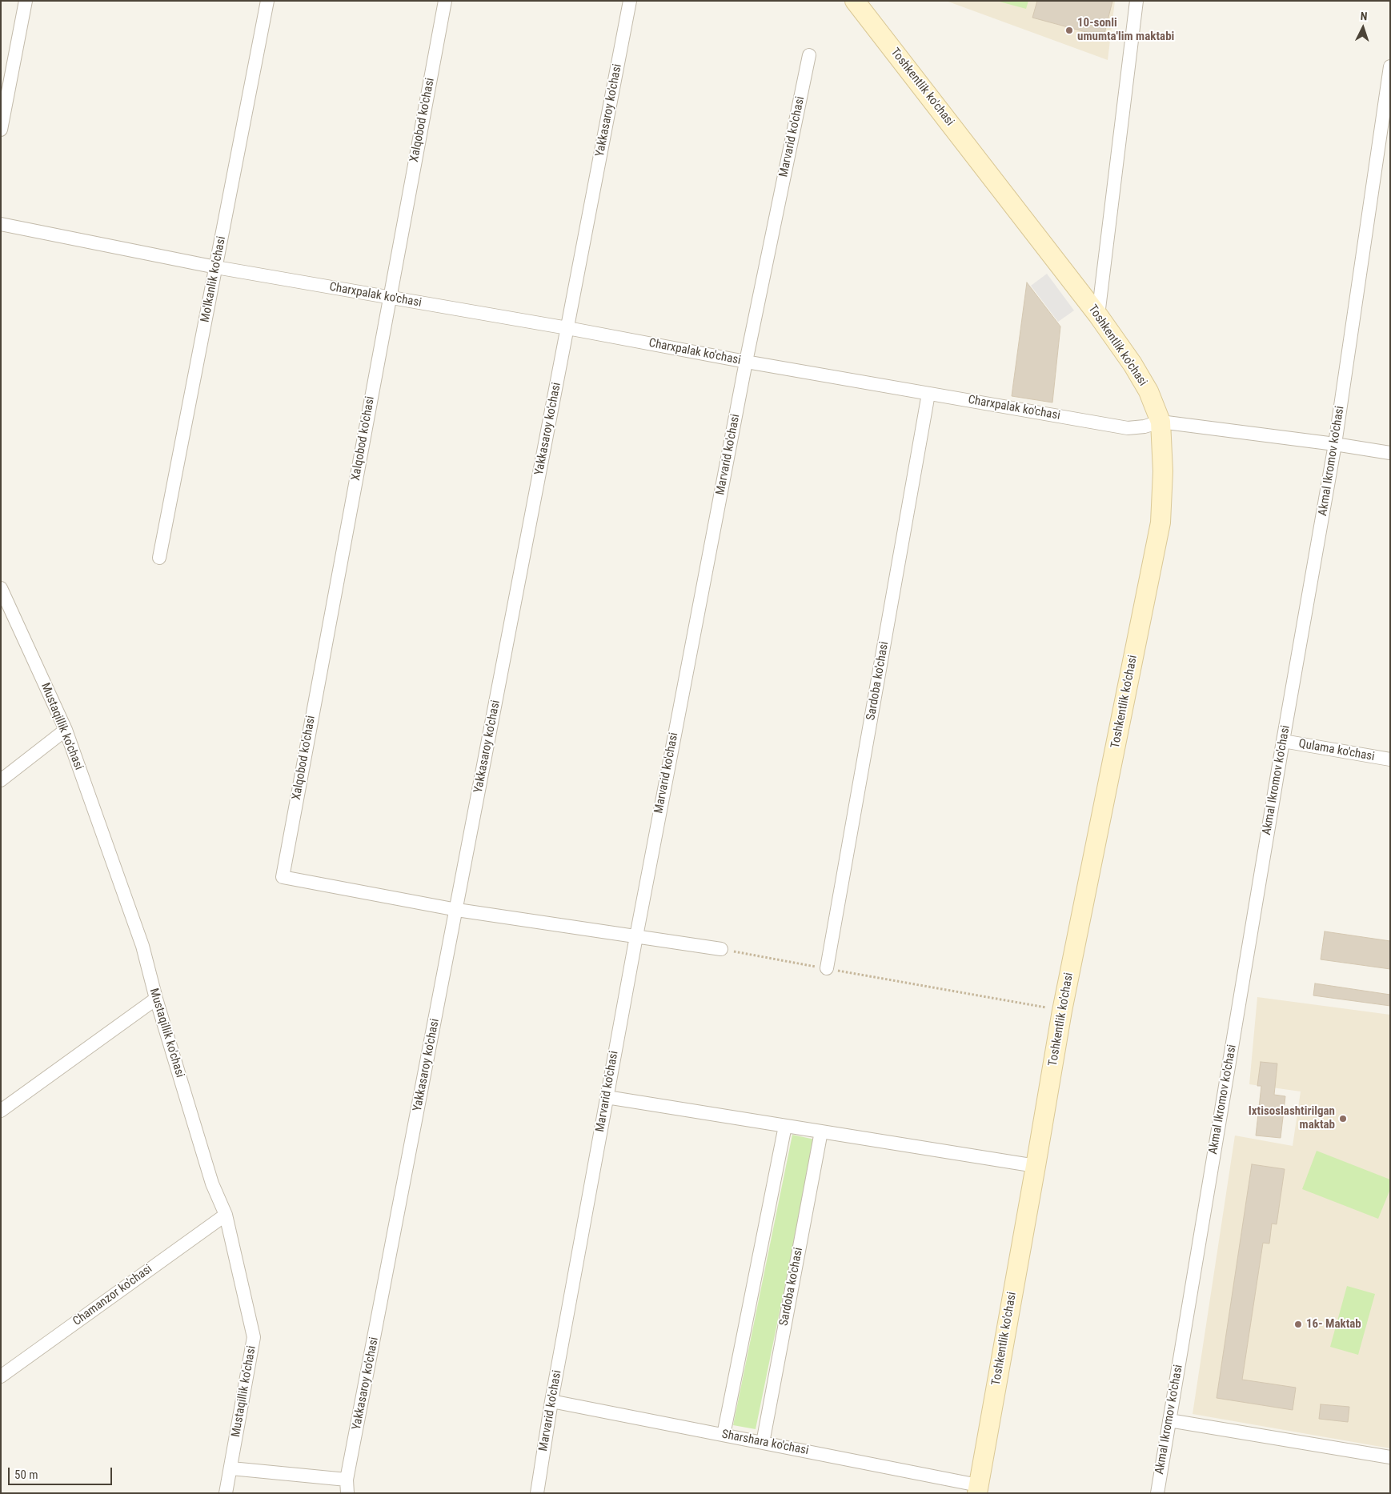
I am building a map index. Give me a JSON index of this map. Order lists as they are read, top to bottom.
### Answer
{
  "streets": {
    "main road": ["Toshkentlik ko'chasi"],
    "street": [
      "Yakkasaroy ko'chasi",
      "Xalqobod ko'chasi",
      "Marvarid ko'chasi",
      "Mo'lkanlik ko'chasi",
      "Charxpalak ko'chasi",
      "Akmal Ikromov ko'chasi",
      "Sardoba ko'chasi",
      "Mustaqillik ko'chasi",
      "Qulama ko'chasi",
      "Chamanzor ko'chasi",
      "Sharshara ko'chasi"
    ]
  },
  "crossings": [
    ["Toshkentlik ko'chasi", "Charxpalak ko'chasi"],
    ["Toshkentlik ko'chasi", "Sharshara ko'chasi"],
    ["Yakkasaroy ko'chasi", "Xalqobod ko'chasi"],
    ["Yakkasaroy ko'chasi", "Charxpalak ko'chasi"],
    ["Xalqobod ko'chasi", "Charxpalak ko'chasi"],
    ["Marvarid ko'chasi", "Charxpalak ko'chasi"],
    ["Marvarid ko'chasi", "Sharshara ko'chasi"],
    ["Mo'lkanlik ko'chasi", "Charxpalak ko'chasi"],
    ["Charxpalak ko'chasi", "Akmal Ikromov ko'chasi"],
    ["Charxpalak ko'chasi", "Sardoba ko'chasi"],
    ["Akmal Ikromov ko'chasi", "Qulama ko'chasi"],
    ["Sardoba ko'chasi", "Sharshara ko'chasi"],
    ["Mustaqillik ko'chasi", "Chamanzor ko'chasi"]
  ],
  "places": ["10-sonli umumta'lim maktabi", "Ixtisoslashtirilgan maktab", "16- Maktab"],
  "scale_bar": "50 m",
  "north": "top"
}
